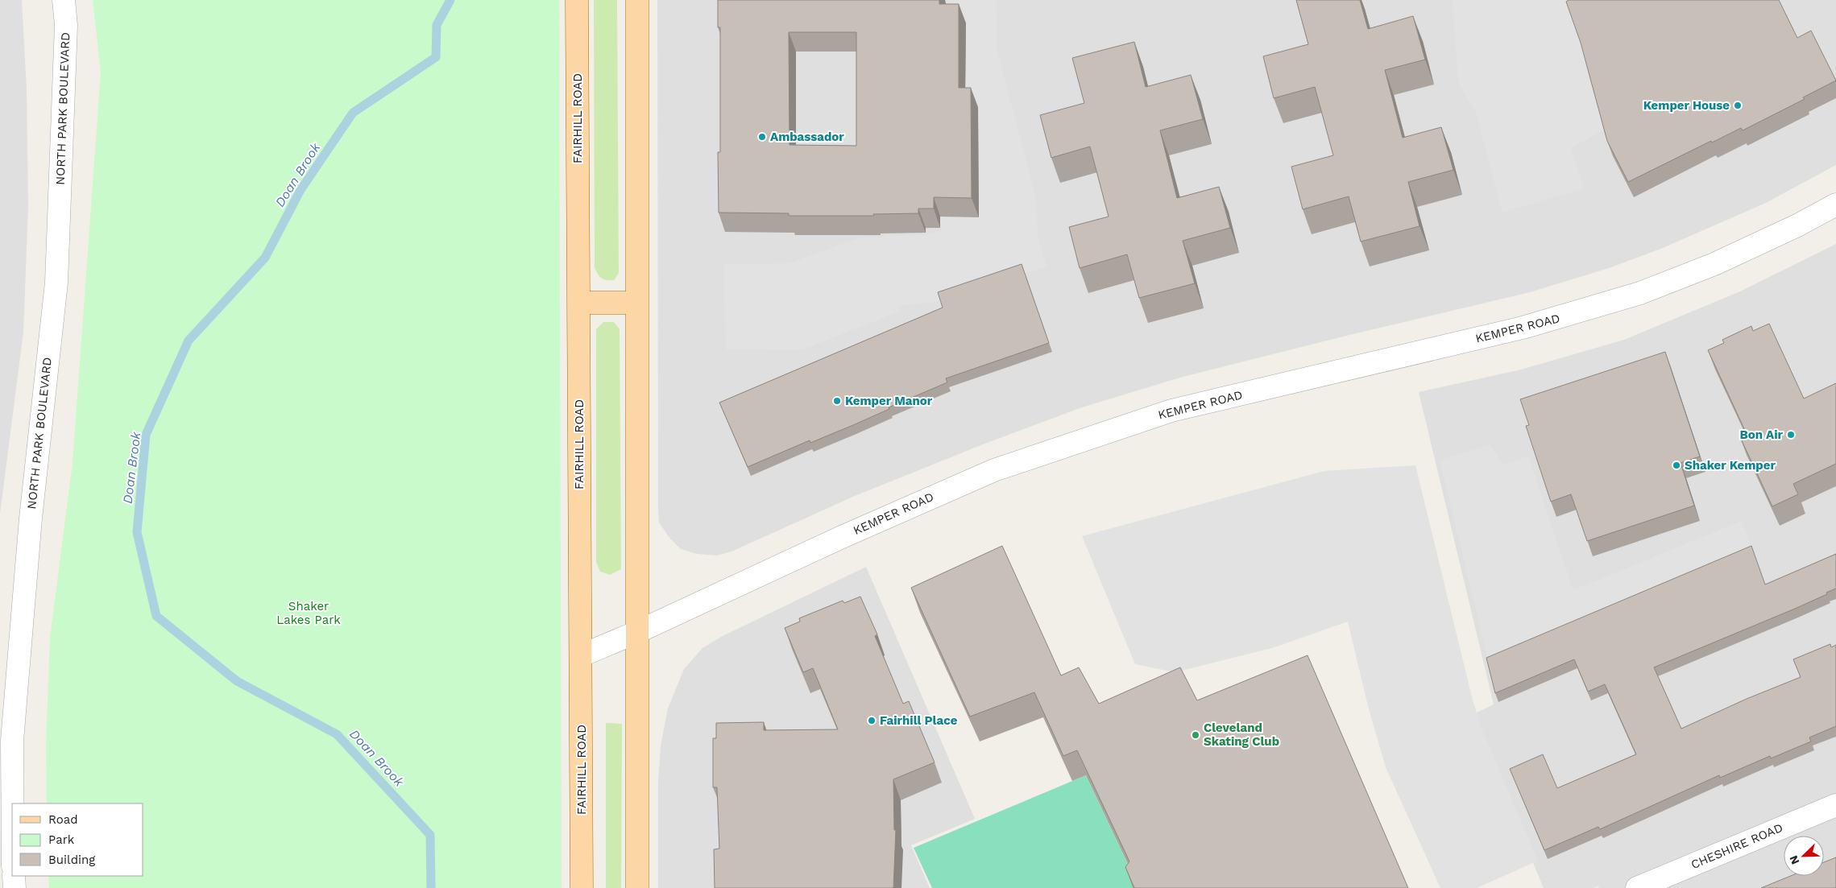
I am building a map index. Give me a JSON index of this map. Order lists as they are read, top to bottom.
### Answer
{
  "streets": {
    "main road": ["FAIRHILL ROAD"],
    "street": ["NORTH PARK BOULEVARD", "KEMPER ROAD", "CHESHIRE ROAD"]
  },
  "crossings": [
    ["FAIRHILL ROAD", "KEMPER ROAD"]
  ],
  "water": ["Doan Brook"],
  "parks": ["Shaker Lakes Park"],
  "places": [
    "Kemper House",
    "Ambassador",
    "Kemper Manor",
    "Bon Air",
    "Shaker Kemper",
    "Fairhill Place",
    "Cleveland Skating Club"
  ],
  "legend": ["Road", "Park", "Building"],
  "north": "bottom left"
}
